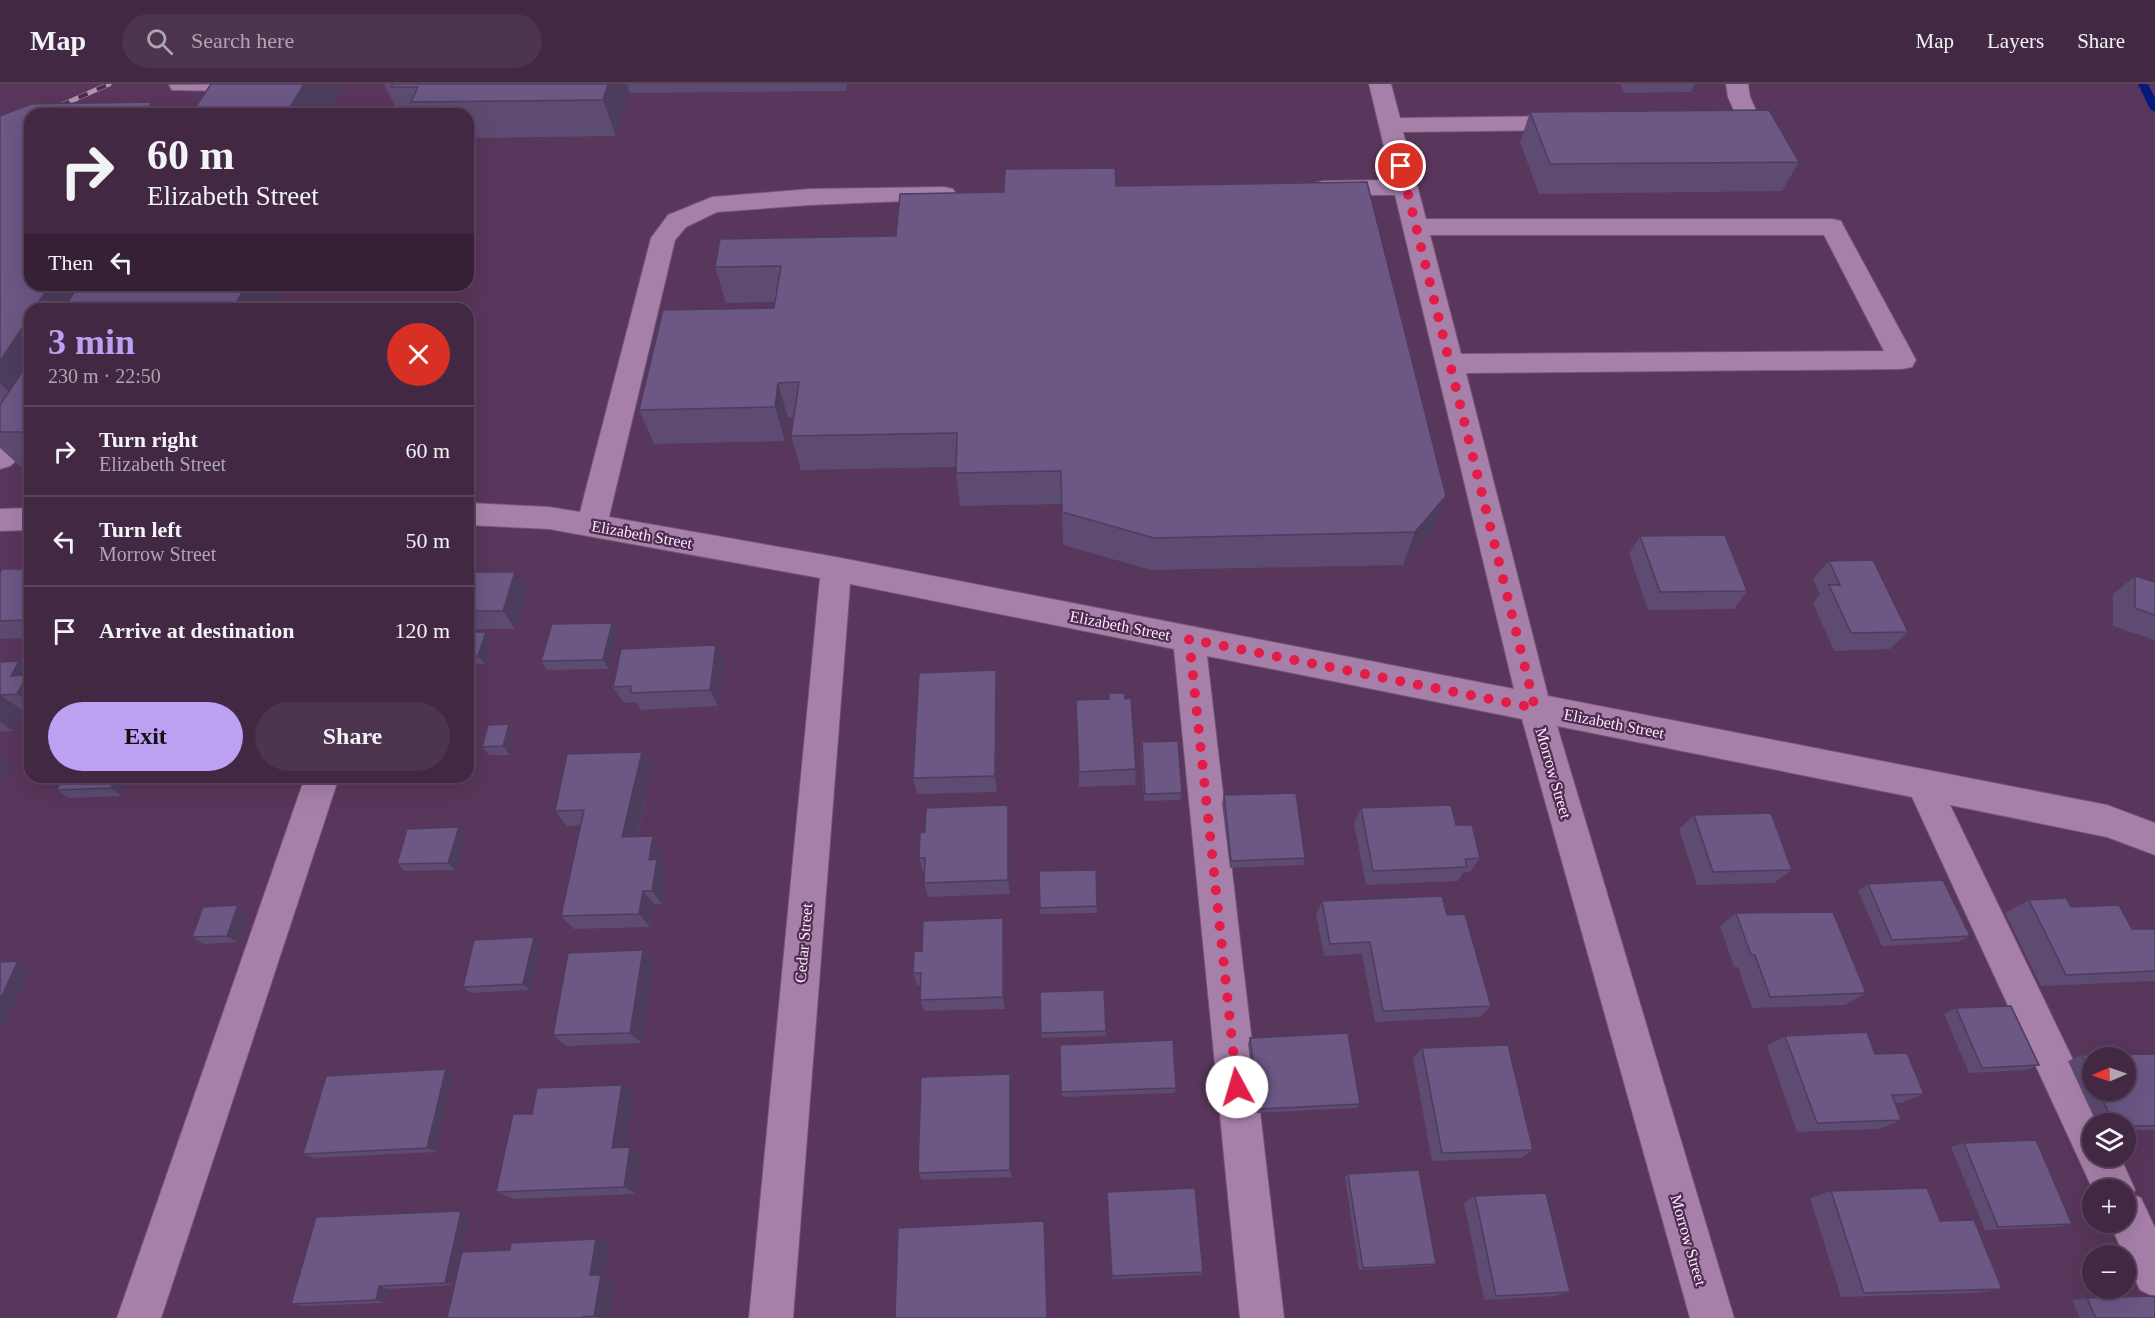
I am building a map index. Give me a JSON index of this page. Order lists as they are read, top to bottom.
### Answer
{
  "streets": {
    "street": ["Elizabeth Street", "Morrow Street", "Cedar Street"]
  },
  "crossings": [
    ["Elizabeth Street", "Morrow Street"],
    ["Elizabeth Street", "Cedar Street"]
  ],
  "north": "left",
  "page": {
    "header": "Map",
    "search": "Search here",
    "nav": ["Map", "Layers", "Share"],
    "turn": ["60 m", "Elizabeth Street"],
    "then": "Then",
    "heading": ["3 min", "230 m · 22:50"],
    "list": [
      {
        "name": "Turn right",
        "note": "Elizabeth Street",
        "value": "60 m"
      },
      {
        "name": "Turn left",
        "note": "Morrow Street",
        "value": "50 m"
      },
      {
        "name": "Arrive at destination",
        "value": "120 m"
      }
    ],
    "buttons": ["Exit", "Share"],
    "map_buttons": ["+", "−"]
  }
}
